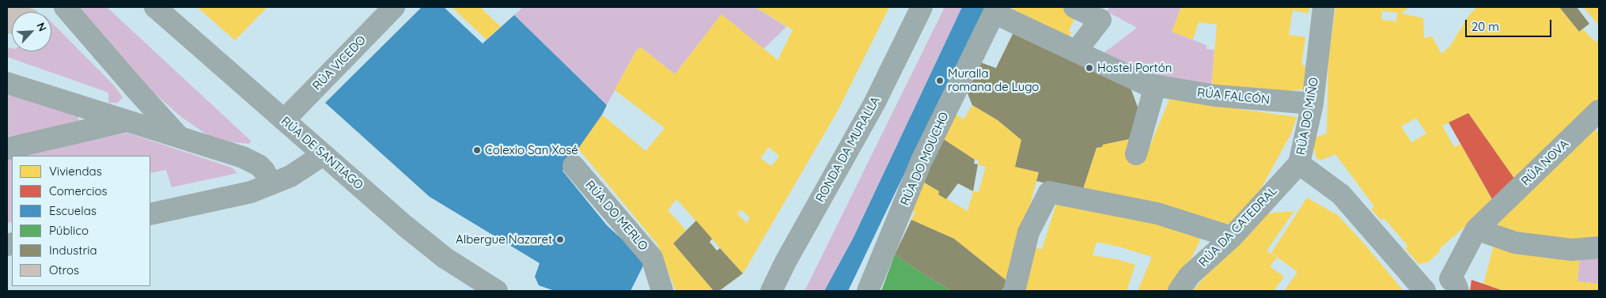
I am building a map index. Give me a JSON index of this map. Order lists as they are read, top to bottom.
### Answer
{
  "streets": {
    "street": [
      "RÚA VICEDO",
      "RÚA FALCÓN",
      "RÚA DO MIÑO",
      "RONDA DA MURALLA",
      "RÚA DE SANTIAGO",
      "RÚA DO MOUCHO",
      "RÚA NOVA",
      "RÚA DO MERLO",
      "RÚA DA CATEDRAL"
    ]
  },
  "crossings": [
    ["RÚA VICEDO", "RÚA DE SANTIAGO"],
    ["RÚA FALCÓN", "RÚA DO MIÑO"],
    ["RÚA FALCÓN", "RÚA DO MOUCHO"],
    ["RÚA DO MIÑO", "RÚA DA CATEDRAL"]
  ],
  "places": [
    "Hostel Portón",
    "Muralla romana de Lugo",
    "Colexio San Xosé",
    "Albergue Nazaret"
  ],
  "legend": [
    "Viviendas",
    "Comercios",
    "Escuelas",
    "Público",
    "Industria",
    "Otros"
  ],
  "scale_bar": "20 m",
  "north": "top right"
}
